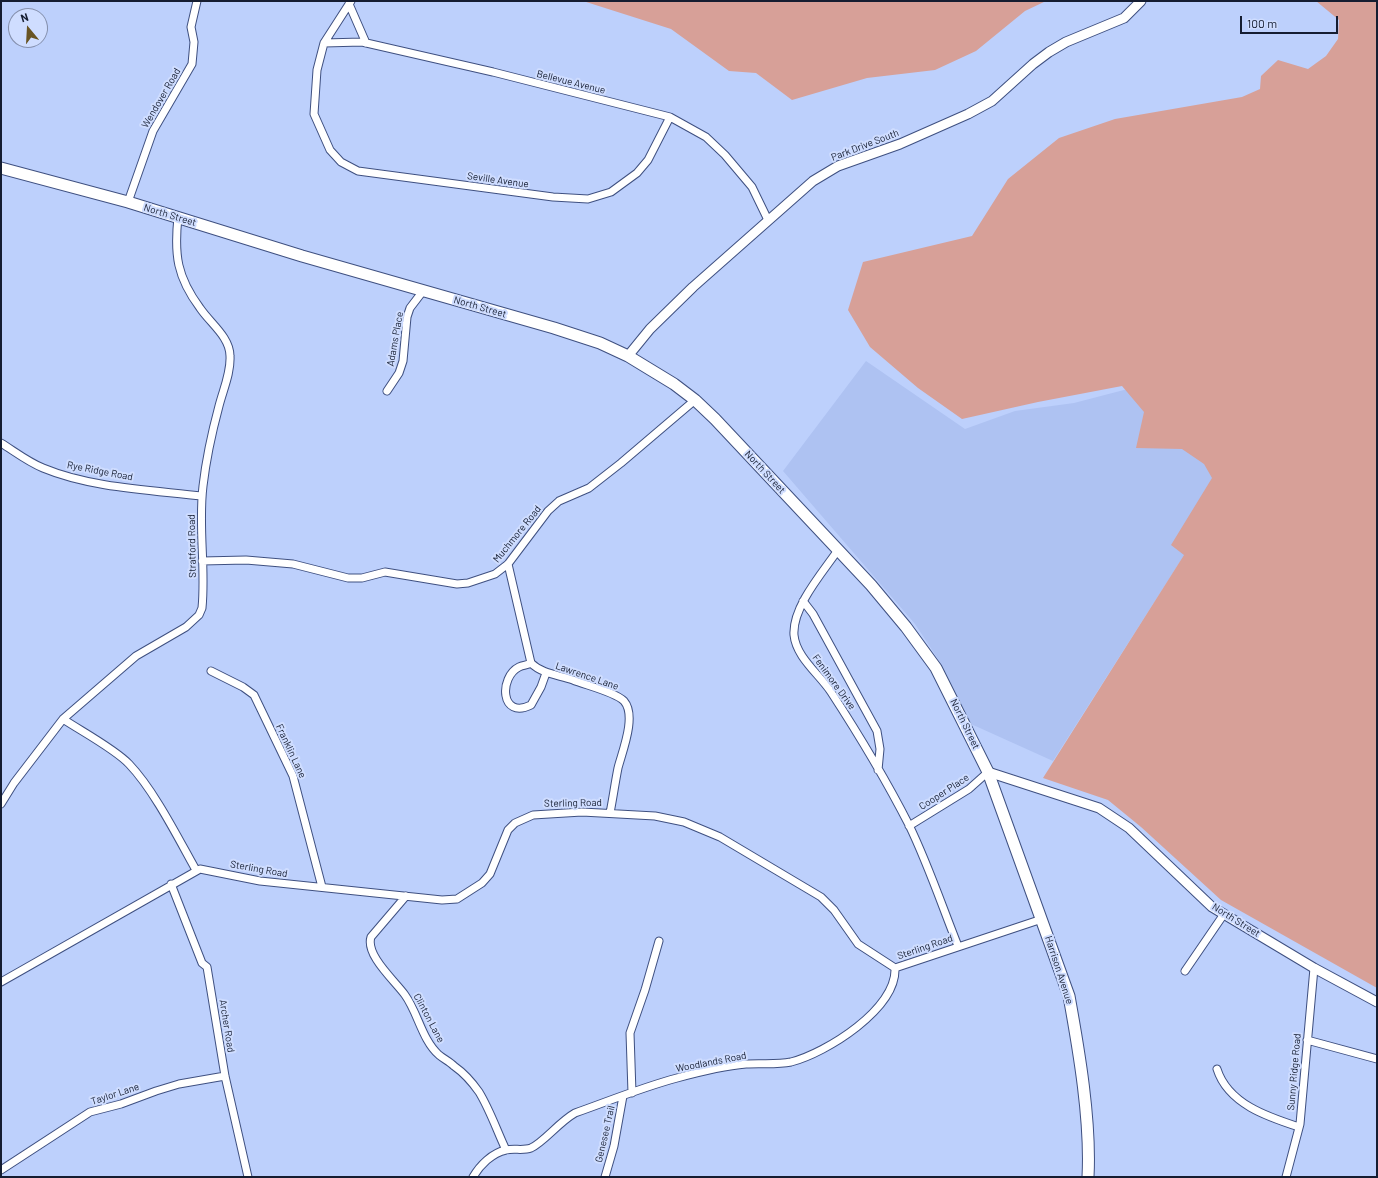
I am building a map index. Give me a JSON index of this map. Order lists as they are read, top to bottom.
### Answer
{
  "streets": {
    "main road": ["North Street", "Harrison Avenue"],
    "street": [
      "Bellevue Avenue",
      "Wendover Road",
      "Park Drive South",
      "Seville Avenue",
      "Adams Place",
      "Rye Ridge Road",
      "Muchmore Road",
      "Stratford Road",
      "Lawrence Lane",
      "Fenimore Drive",
      "Franklin Lane",
      "Cooper Place",
      "Sterling Road",
      "Clinton Lane",
      "Archer Road",
      "Woodlands Road",
      "Sunny Ridge Road",
      "Taylor Lane",
      "Genesee Trail"
    ]
  },
  "crossings": [
    ["Bellevue Avenue", "Park Drive South"],
    ["Bellevue Avenue", "Seville Avenue"],
    ["Wendover Road", "North Street"],
    ["Park Drive South", "North Street"],
    ["North Street", "Adams Place"],
    ["North Street", "Muchmore Road"],
    ["North Street", "Stratford Road"],
    ["North Street", "Fenimore Drive"],
    ["North Street", "Cooper Place"],
    ["North Street", "Harrison Avenue"],
    ["North Street", "Sunny Ridge Road"],
    ["Rye Ridge Road", "Stratford Road"],
    ["Muchmore Road", "Stratford Road"],
    ["Lawrence Lane", "Sterling Road"],
    ["Fenimore Drive", "Cooper Place"],
    ["Fenimore Drive", "Sterling Road"],
    ["Franklin Lane", "Sterling Road"],
    ["Cooper Place", "Harrison Avenue"],
    ["Sterling Road", "Harrison Avenue"],
    ["Sterling Road", "Clinton Lane"],
    ["Sterling Road", "Woodlands Road"],
    ["Clinton Lane", "Woodlands Road"],
    ["Archer Road", "Taylor Lane"],
    ["Woodlands Road", "Genesee Trail"]
  ],
  "scale_bar": "100 m",
  "north": "top"
}
